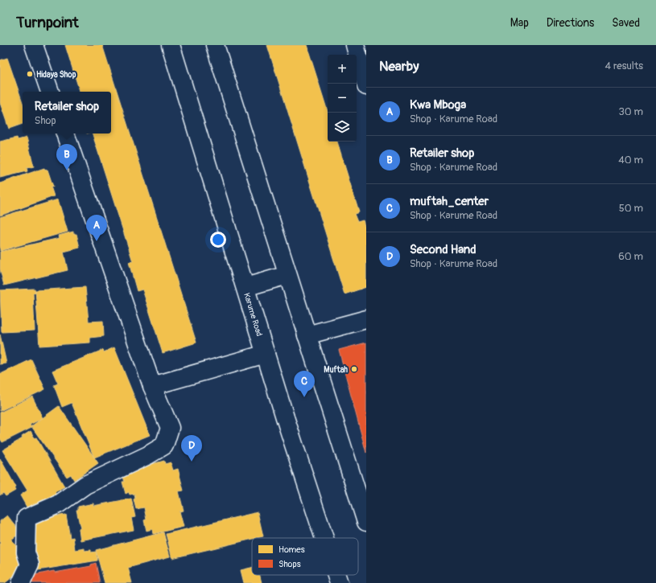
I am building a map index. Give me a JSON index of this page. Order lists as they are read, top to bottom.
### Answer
{
  "streets": {
    "main road": ["Karume Road"]
  },
  "places": ["Hidaya Shop", "Muftah"],
  "legend": ["Homes", "Shops"],
  "page": {
    "header": "Turnpoint",
    "nav": ["Map", "Directions", "Saved"],
    "heading": ["Nearby", "4 results"],
    "map_buttons": ["+", "−"],
    "list": [
      {
        "mark": "A",
        "name": "Kwa Mboga",
        "note": "Shop · Karume Road",
        "value": "30 m"
      },
      {
        "mark": "B",
        "name": "Retailer shop",
        "note": "Shop · Karume Road",
        "value": "40 m"
      },
      {
        "mark": "C",
        "name": "muftah_center",
        "note": "Shop · Karume Road",
        "value": "50 m"
      },
      {
        "mark": "D",
        "name": "Second Hand",
        "note": "Shop · Karume Road",
        "value": "60 m"
      }
    ],
    "popup": ["Retailer shop", "Shop"],
    "pins": [
      "B",
      "A",
      "C",
      "D"
    ]
  }
}
